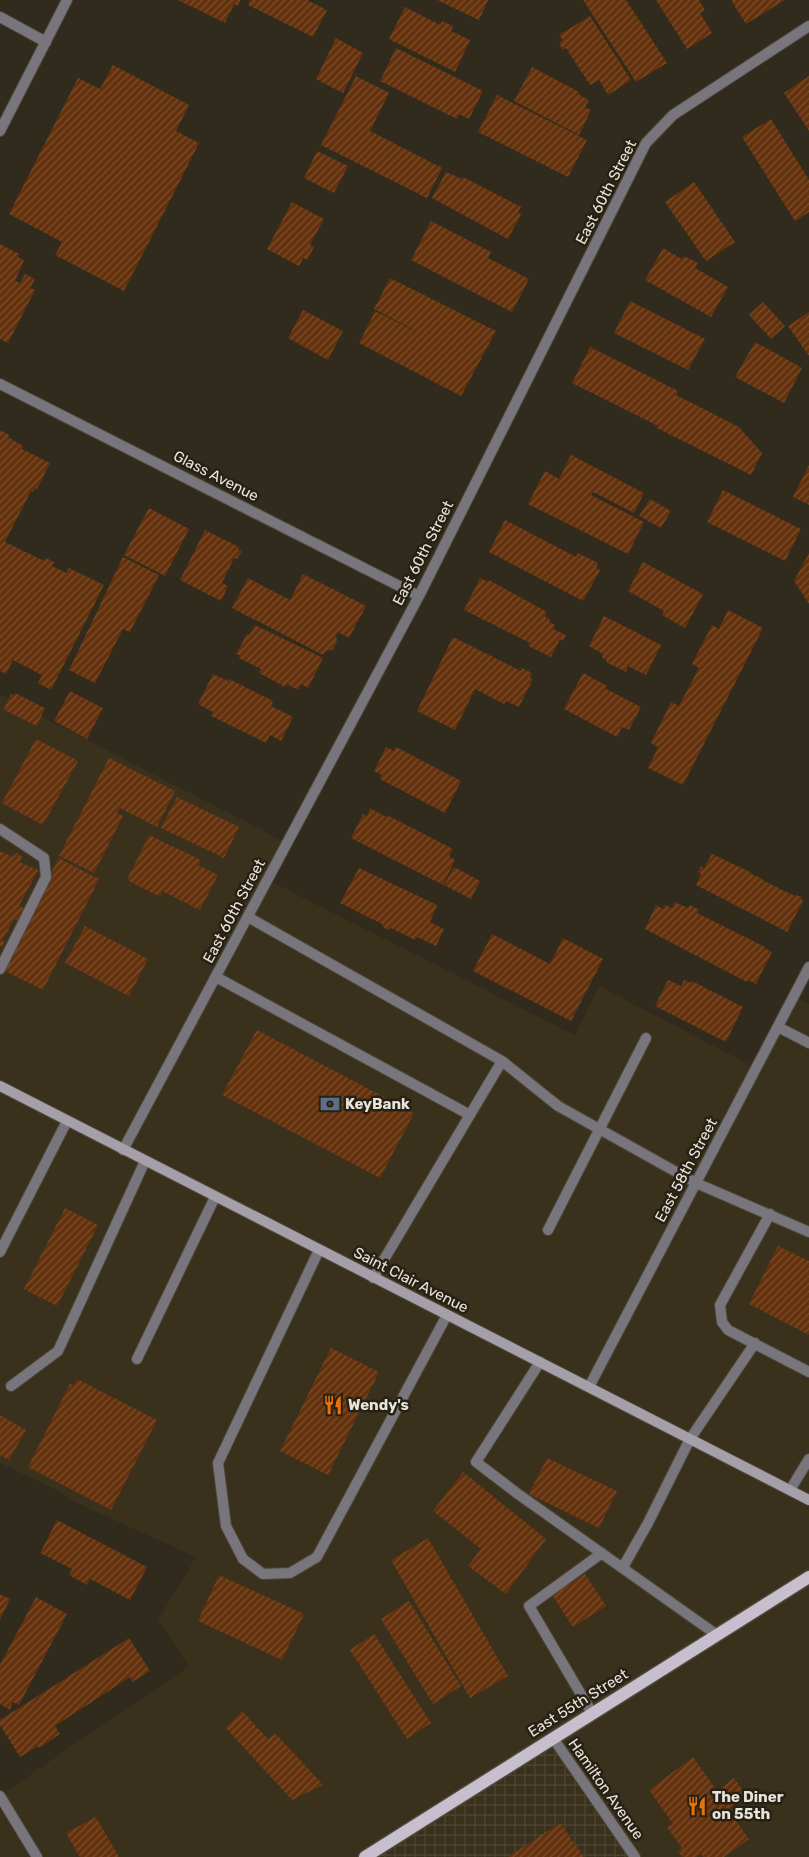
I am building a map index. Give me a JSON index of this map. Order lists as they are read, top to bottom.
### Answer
{
  "streets": {
    "main road": ["Saint Clair Avenue", "East 55th Street"],
    "street": [
      "East 60th Street",
      "Glass Avenue",
      "East 58th Street",
      "Hamilton Avenue"
    ]
  },
  "crossings": [
    ["East 60th Street", "Glass Avenue"],
    ["East 60th Street", "Saint Clair Avenue"],
    ["East 58th Street", "Saint Clair Avenue"],
    ["East 55th Street", "Hamilton Avenue"]
  ],
  "places": {
    "bank": ["KeyBank"],
    "restaurant": ["Wendy's", "The Diner on 55th"]
  }
}
